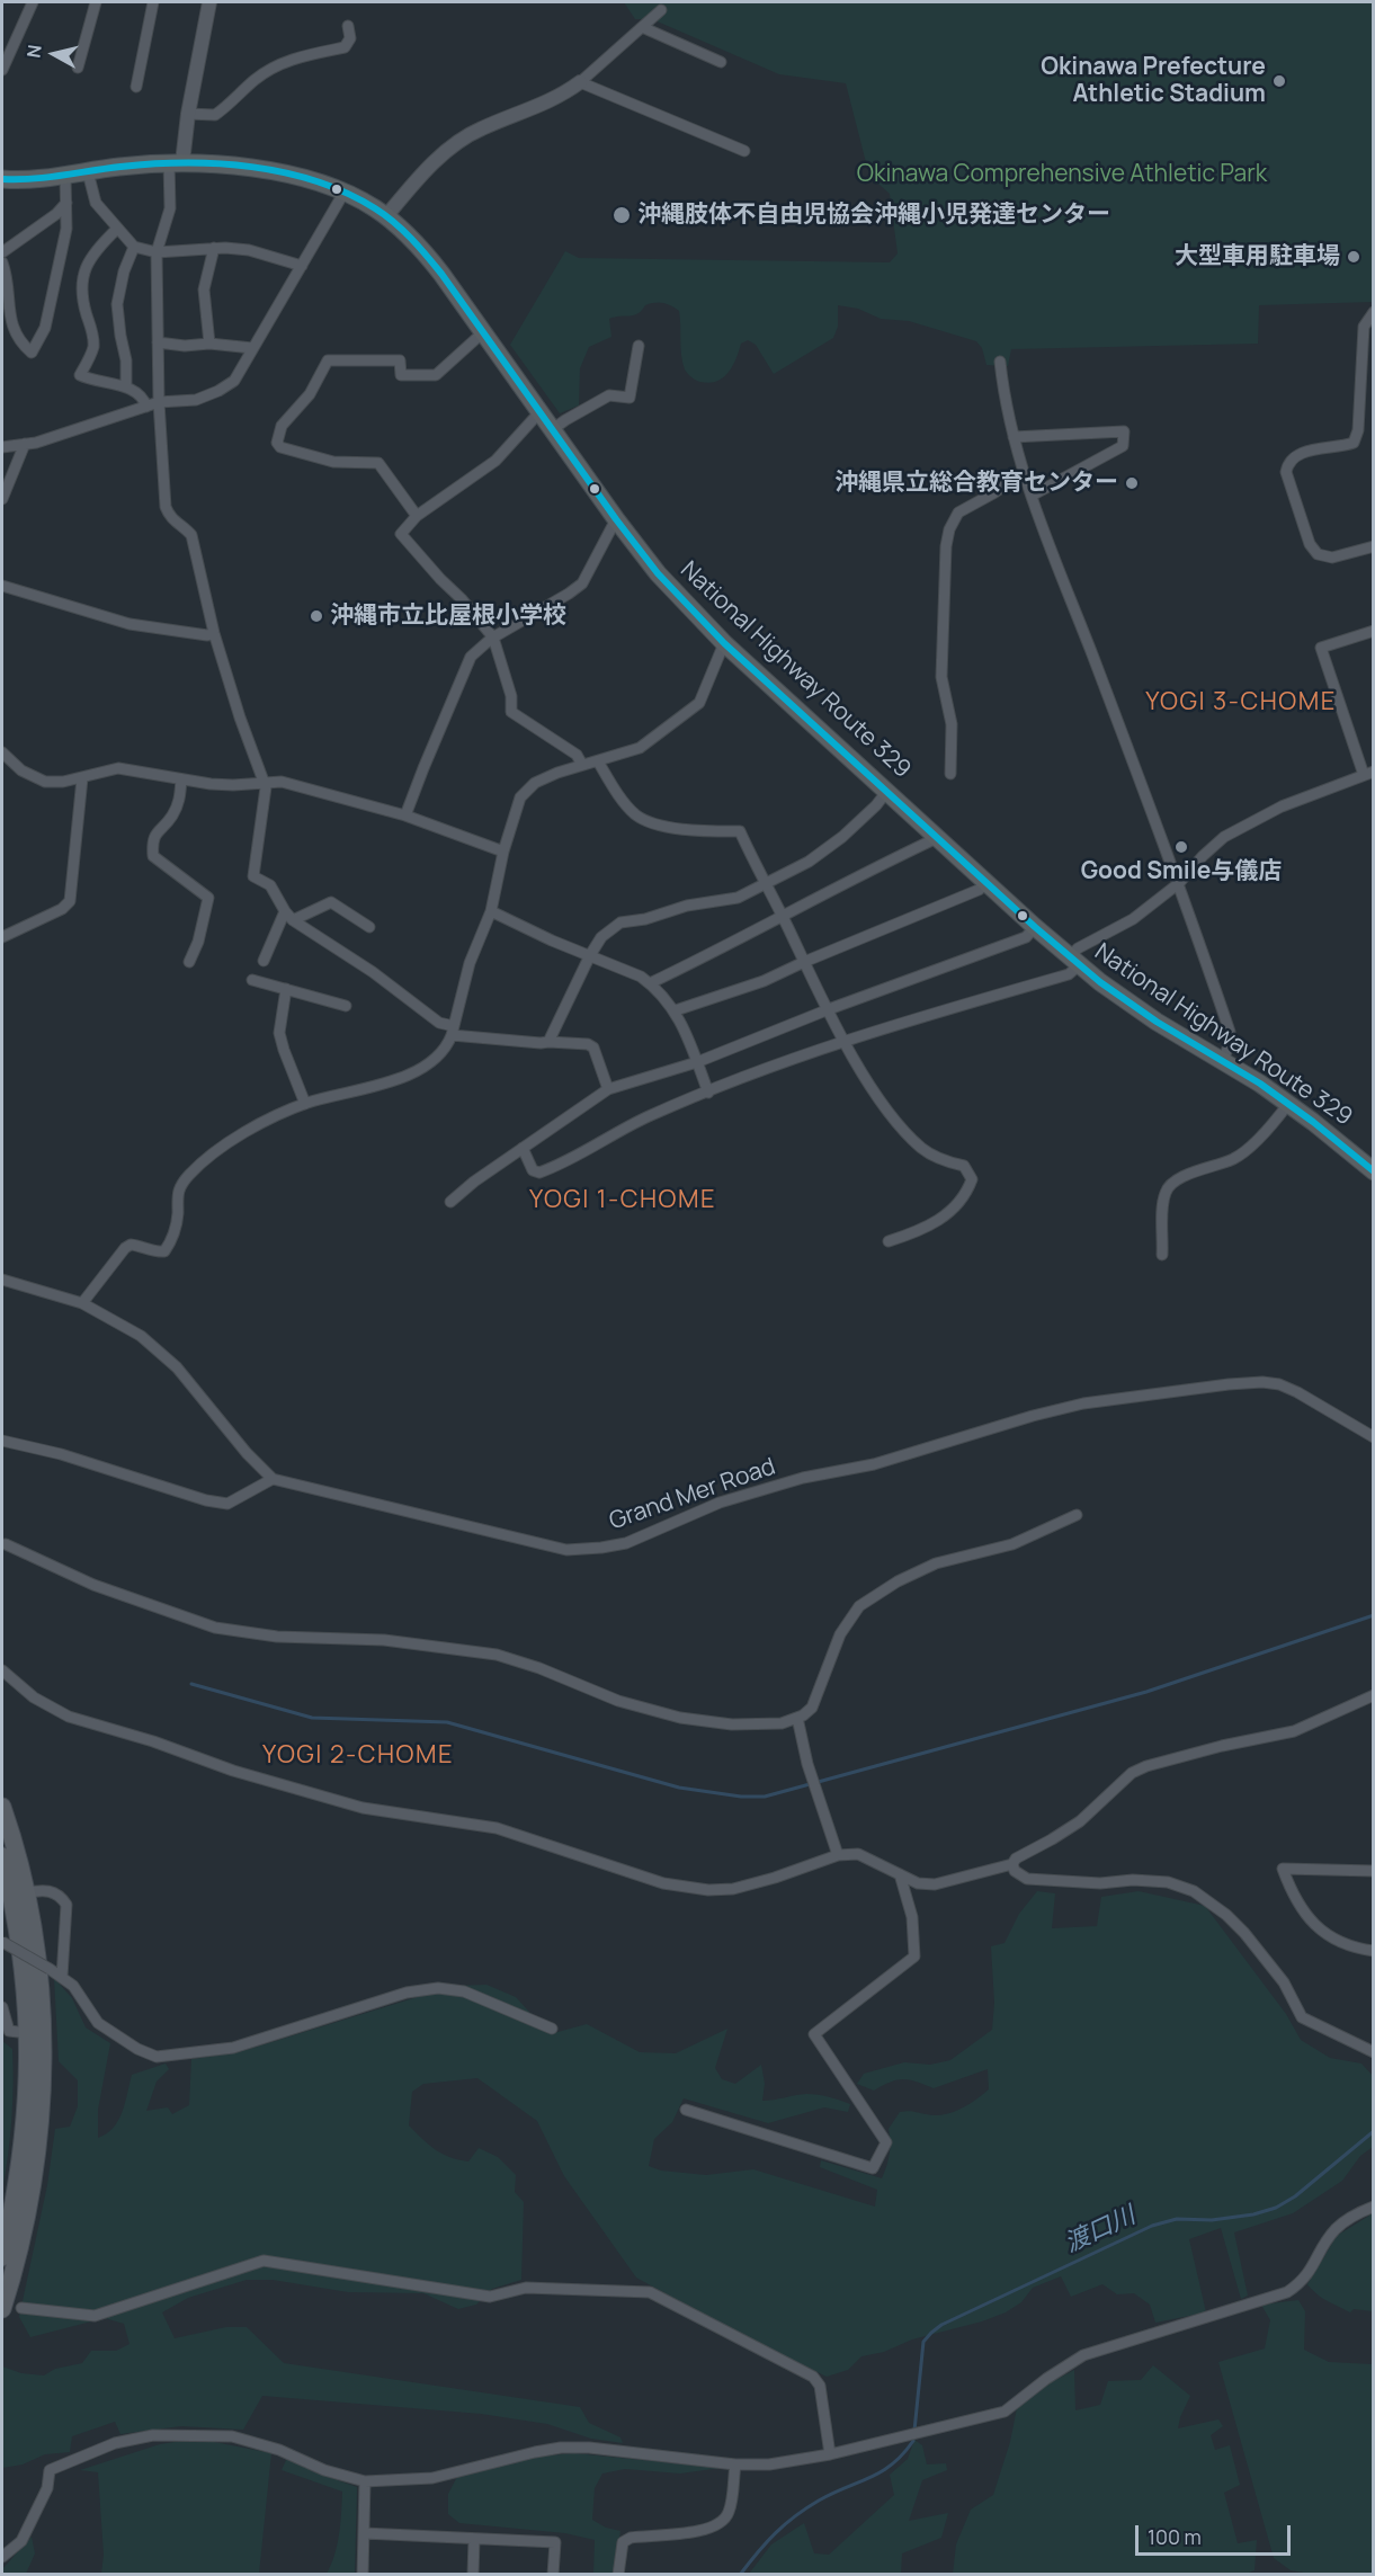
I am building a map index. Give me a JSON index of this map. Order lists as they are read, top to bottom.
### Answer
{
  "streets": {
    "highway": ["National Highway Route 329"],
    "street": ["Grand Mer Road"]
  },
  "districts": ["YOGI 3-CHOME", "YOGI 1-CHOME", "YOGI 2-CHOME"],
  "water": ["渡口川"],
  "parks": ["Okinawa Comprehensive Athletic Park"],
  "places": [
    "Okinawa Prefecture Athletic Stadium",
    "沖縄肢体不自由児協会沖縄小児発達センター",
    "大型車用駐車場",
    "沖縄県立総合教育センター",
    "沖縄市立比屋根小学校",
    "Good Smile与儀店"
  ],
  "scale_bar": "100 m",
  "north": "left"
}
